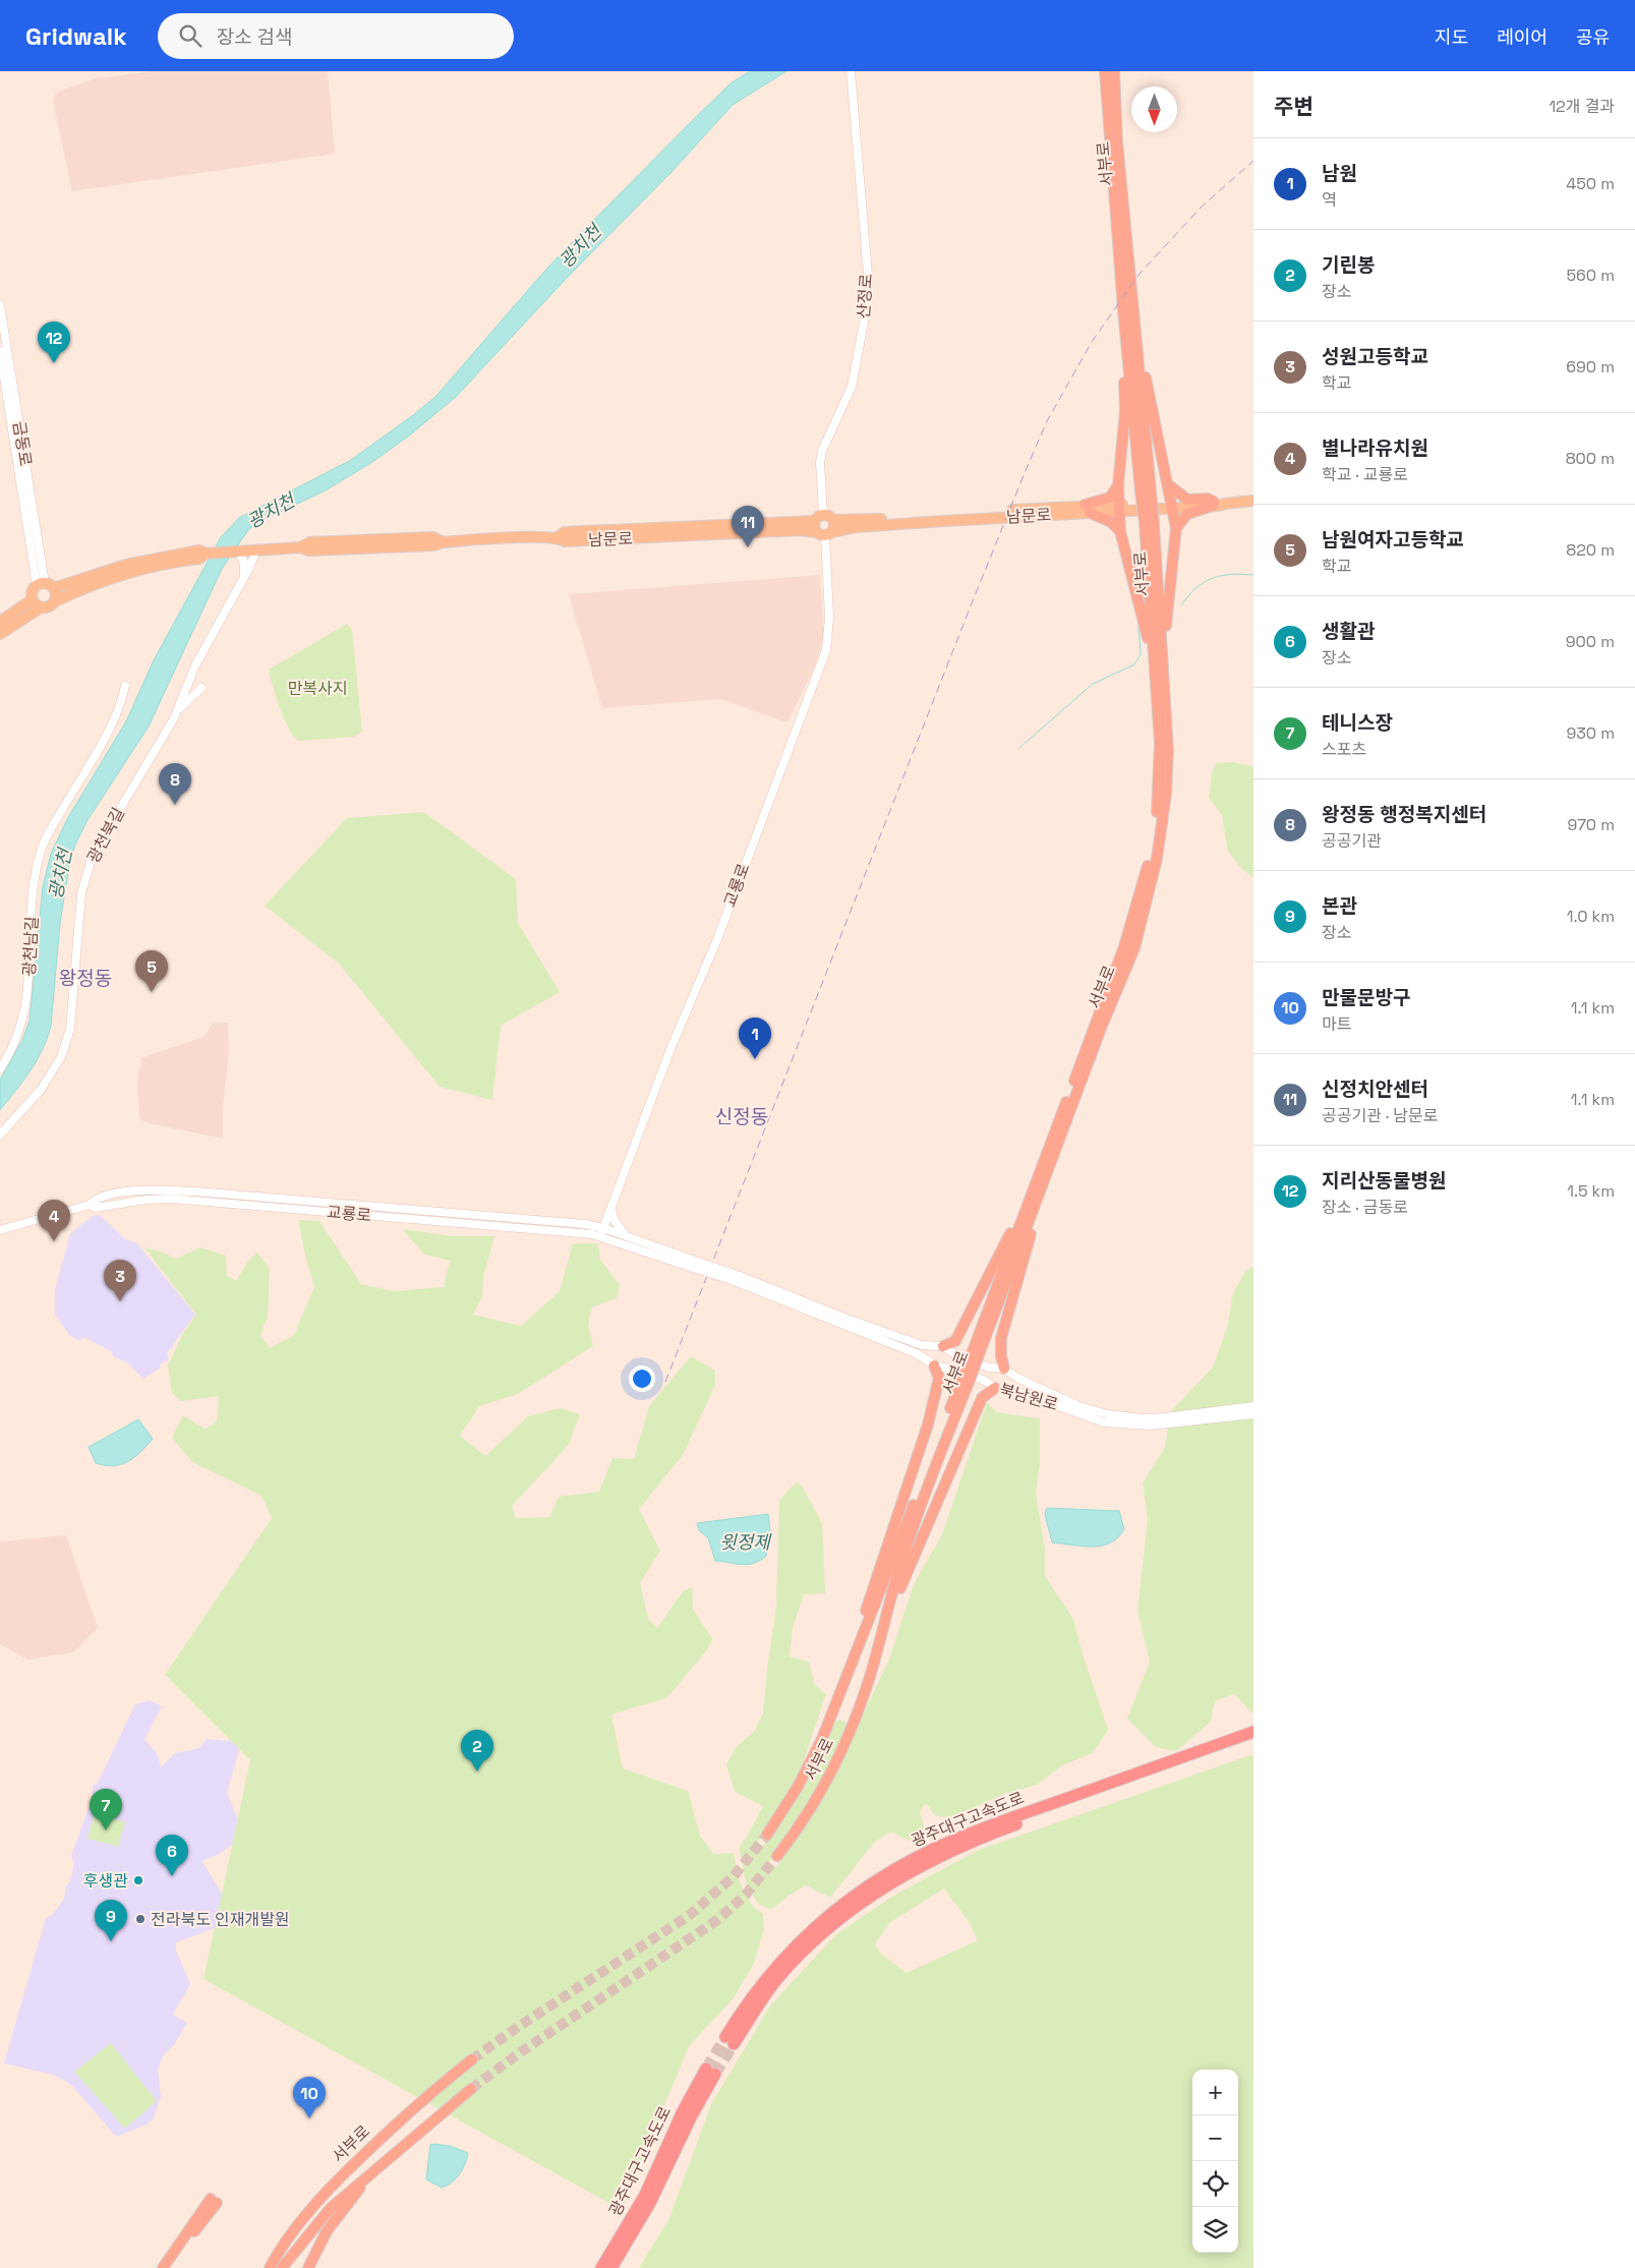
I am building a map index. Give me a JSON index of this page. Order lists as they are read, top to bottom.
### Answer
{
  "streets": {
    "highway": ["서부로", "광주대구고속도로"],
    "main road": ["금동로", "남문로"],
    "street": [
      "산정로",
      "광천북길",
      "교룡로",
      "광천남길",
      "북남원로"
    ]
  },
  "crossings": [
    ["산정로", "남문로"],
    ["산정로", "교룡로"],
    ["남문로", "광천북길"],
    ["남문로", "교룡로"]
  ],
  "districts": ["왕정동", "신정동"],
  "water": ["광치천", "윗정제"],
  "parks": ["만복사지"],
  "places": ["후생관", "전라북도 인재개발원"],
  "north": "bottom",
  "page": {
    "header": "Gridwalk",
    "search": "장소 검색",
    "nav": ["지도", "레이어", "공유"],
    "heading": ["주변", "12개 결과"],
    "list": [
      {
        "mark": "1",
        "name": "남원",
        "note": "역",
        "value": "450 m"
      },
      {
        "mark": "2",
        "name": "기린봉",
        "note": "장소",
        "value": "560 m"
      },
      {
        "mark": "3",
        "name": "성원고등학교",
        "note": "학교",
        "value": "690 m"
      },
      {
        "mark": "4",
        "name": "별나라유치원",
        "note": "학교 · 교룡로",
        "value": "800 m"
      },
      {
        "mark": "5",
        "name": "남원여자고등학교",
        "note": "학교",
        "value": "820 m"
      },
      {
        "mark": "6",
        "name": "생활관",
        "note": "장소",
        "value": "900 m"
      },
      {
        "mark": "7",
        "name": "테니스장",
        "note": "스포츠",
        "value": "930 m"
      },
      {
        "mark": "8",
        "name": "왕정동 행정복지센터",
        "note": "공공기관",
        "value": "970 m"
      },
      {
        "mark": "9",
        "name": "본관",
        "note": "장소",
        "value": "1.0 km"
      },
      {
        "mark": "10",
        "name": "만물문방구",
        "note": "마트",
        "value": "1.1 km"
      },
      {
        "mark": "11",
        "name": "신정치안센터",
        "note": "공공기관 · 남문로",
        "value": "1.1 km"
      },
      {
        "mark": "12",
        "name": "지리산동물병원",
        "note": "장소 · 금동로",
        "value": "1.5 km"
      }
    ],
    "pins": [
      "12",
      "11",
      "8",
      "5",
      "1",
      "4",
      "3",
      "2",
      "7",
      "6",
      "9",
      "10"
    ],
    "map_buttons": ["+", "−"]
  }
}
